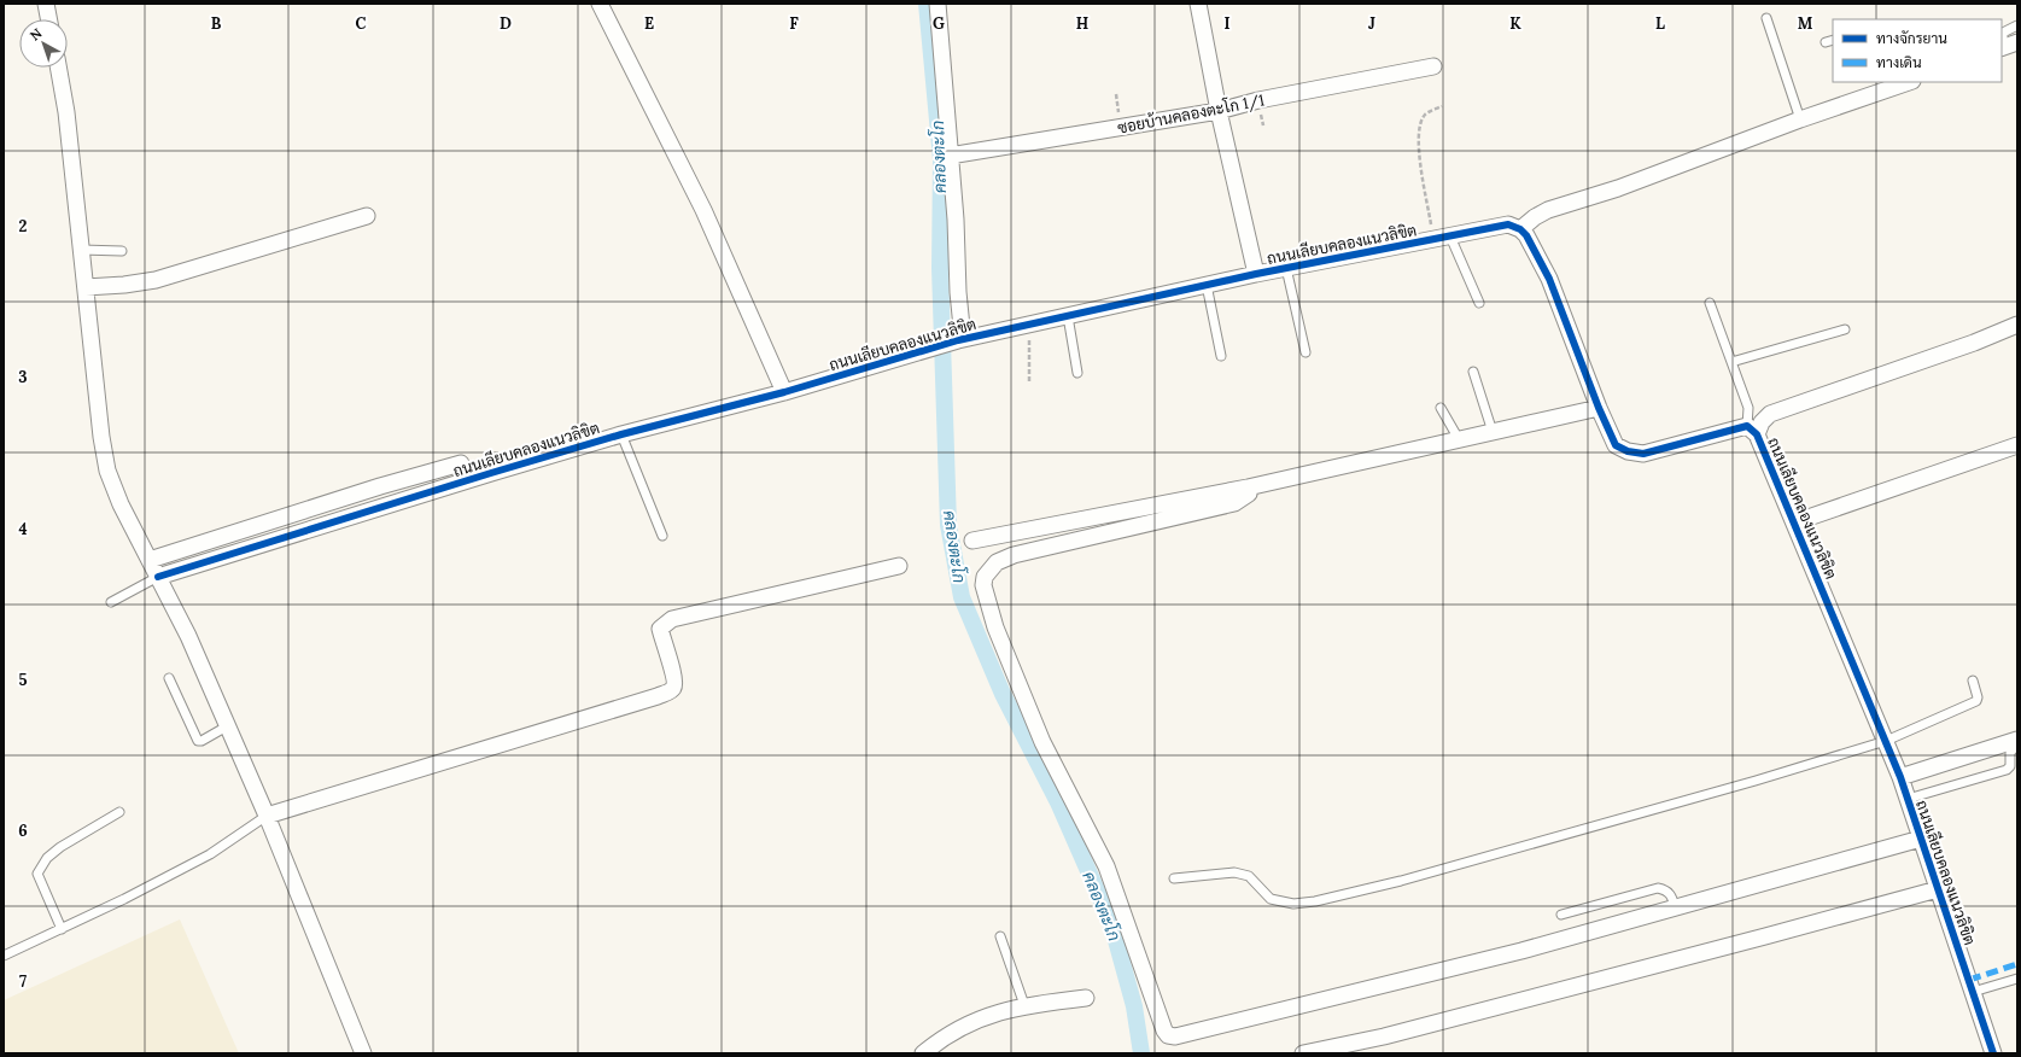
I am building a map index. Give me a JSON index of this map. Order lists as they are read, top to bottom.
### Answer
{
  "streets": {
    "street": ["ซอยบ้านคลองตะโก 1/1", "ถนนเลียบคลองแนวลิขิต"]
  },
  "water": ["คลองตะโก"],
  "legend": ["ทางจักรยาน", "ทางเดิน"],
  "north": "top left",
  "grid": {
    "columns": [
      "B",
      "C",
      "D",
      "E",
      "F",
      "G",
      "H",
      "I",
      "J",
      "K",
      "L",
      "M"
    ],
    "rows": [
      "2",
      "3",
      "4",
      "5",
      "6",
      "7"
    ]
  }
}
